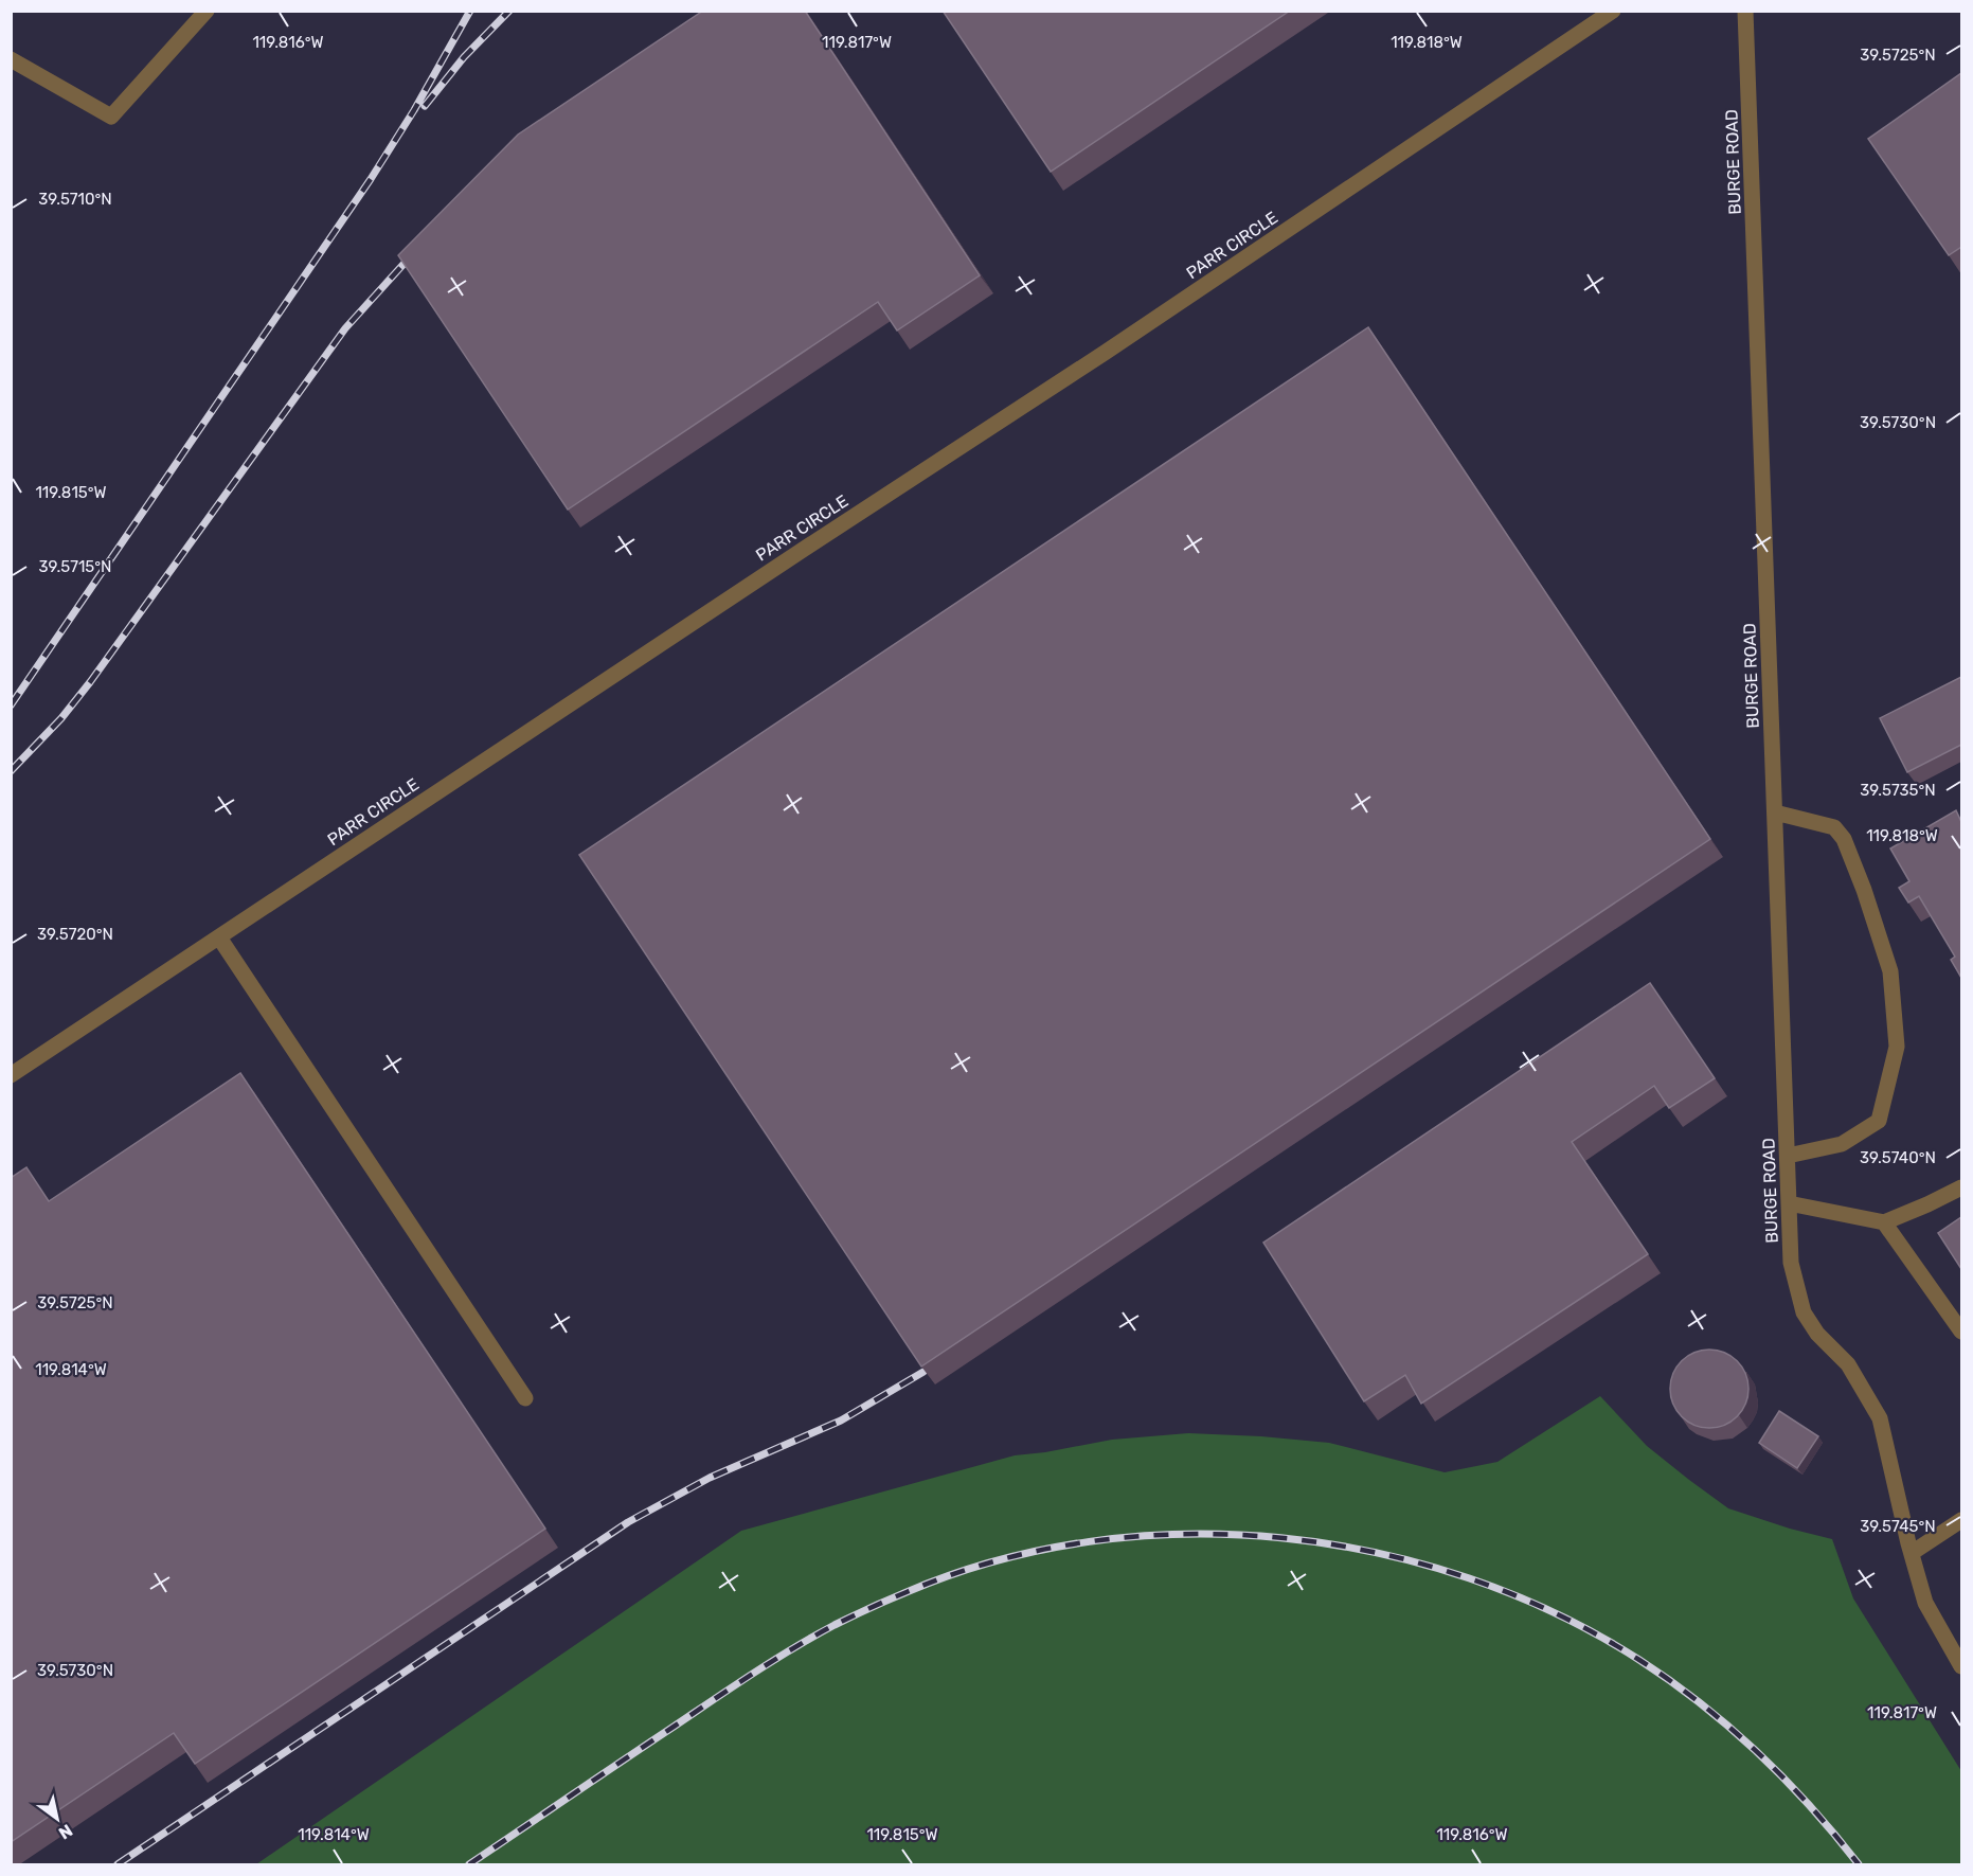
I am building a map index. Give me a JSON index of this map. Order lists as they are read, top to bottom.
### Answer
{
  "streets": {
    "street": ["BURGE ROAD", "PARR CIRCLE"]
  },
  "north": "bottom right",
  "coordinates": [
    "119.816°W",
    "119.817°W",
    "119.818°W",
    "39.5725°N",
    "39.5710°N",
    "39.5730°N",
    "119.815°W",
    "39.5715°N",
    "39.5735°N",
    "39.5720°N",
    "39.5740°N",
    "119.814°W",
    "39.5745°N"
  ]
}
